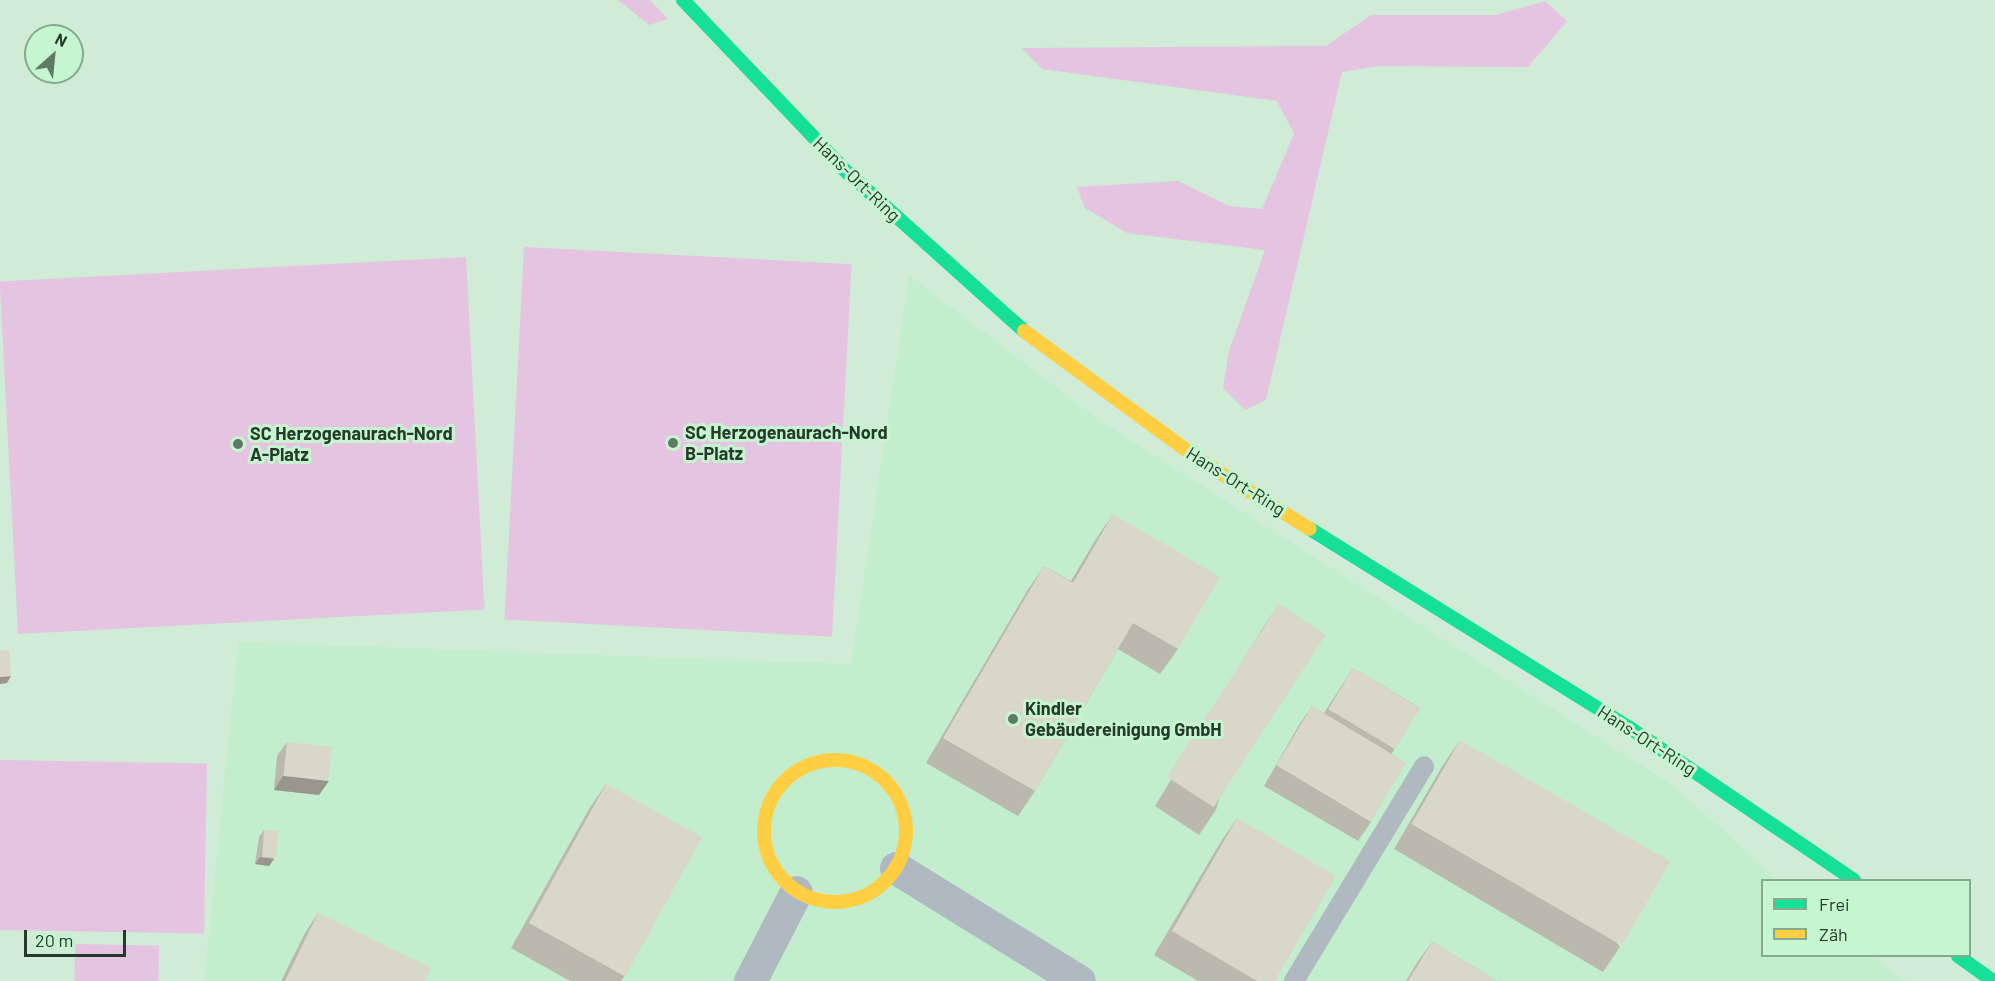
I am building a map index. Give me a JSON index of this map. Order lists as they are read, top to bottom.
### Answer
{
  "streets": {
    "main road": ["Hans-Ort-Ring"]
  },
  "places": ["SC Herzogenaurach-Nord B-Platz", "SC Herzogenaurach-Nord A-Platz", "Kindler Gebäudereinigung GmbH"],
  "legend": ["Frei", "Zäh"],
  "scale_bar": "20 m",
  "north": "top right"
}
